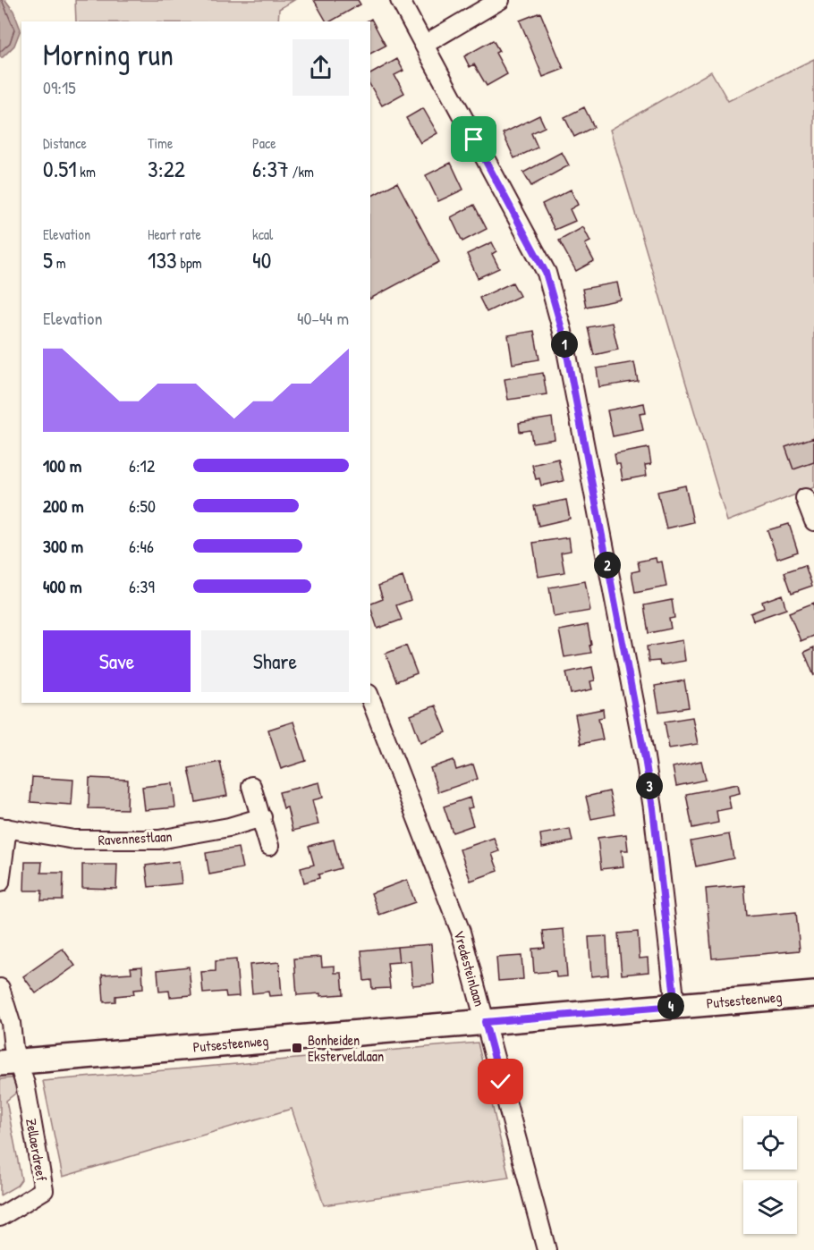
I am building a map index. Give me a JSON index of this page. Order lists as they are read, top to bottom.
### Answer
{
  "streets": {
    "main road": ["Putsesteenweg"],
    "street": ["Ravennestlaan", "Vredesteinlaan", "Zellaerdreef"]
  },
  "crossings": [
    ["Vredesteinlaan", "Putsesteenweg"],
    ["Putsesteenweg", "Zellaerdreef"]
  ],
  "places": {
    "transit": ["Bonheiden Eksterveldlaan"]
  },
  "page": {
    "heading": ["Morning run", "09:15"],
    "stats": [
      ["Distance", "0.51 km"],
      ["Time", "3:22"],
      ["Pace", "6:37 /km"],
      ["Elevation", "5 m"],
      ["Heart rate", "133 bpm"],
      ["kcal", "40"]
    ],
    "chart": ["Elevation", "40–44 m"],
    "pins": [
      "1",
      "2",
      "3",
      "4"
    ],
    "list": [
      {
        "name": "100 m",
        "note": "6:12"
      },
      {
        "name": "200 m",
        "note": "6:50"
      },
      {
        "name": "300 m",
        "note": "6:46"
      },
      {
        "name": "400 m",
        "note": "6:39"
      }
    ],
    "buttons": ["Save", "Share"]
  }
}
